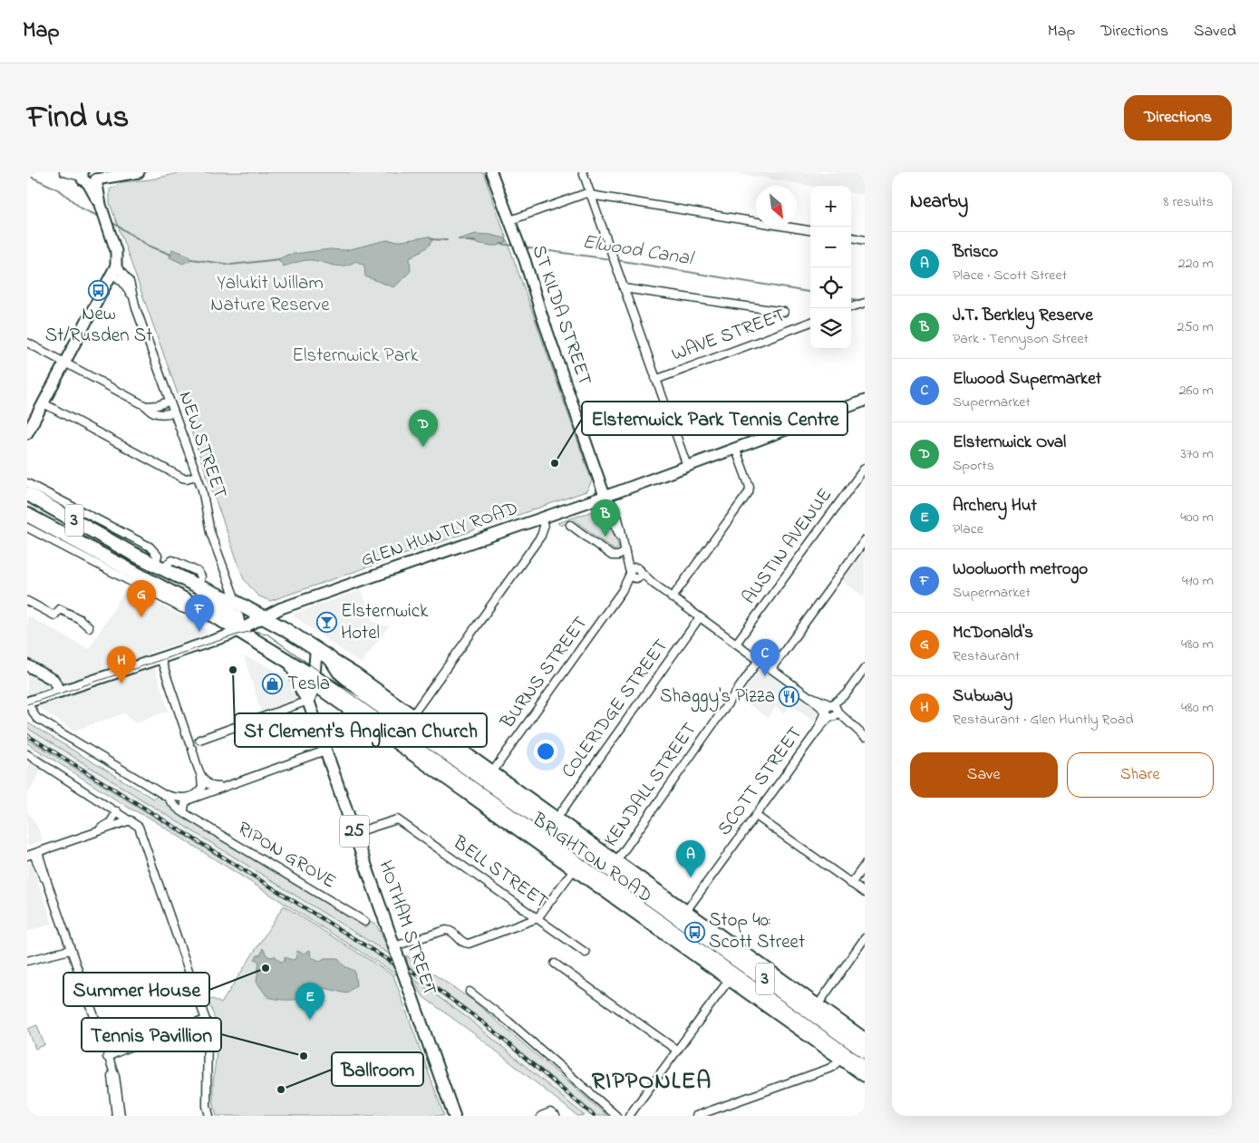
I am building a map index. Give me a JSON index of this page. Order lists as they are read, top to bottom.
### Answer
{
  "streets": {
    "highway": ["3", "BRIGHTON ROAD"],
    "main road": [
      "ST KILDA STREET",
      "NEW STREET",
      "GLEN HUNTLY ROAD",
      "25",
      "HOTHAM STREET"
    ],
    "street": [
      "WAVE STREET",
      "AUSTIN AVENUE",
      "BURNS STREET",
      "COLERIDGE STREET",
      "SCOTT STREET",
      "KENDALL STREET",
      "RIPON GROVE",
      "BELL STREET"
    ]
  },
  "crossings": [
    ["ST KILDA STREET", "GLEN HUNTLY ROAD"],
    ["ST KILDA STREET", "BURNS STREET"],
    ["NEW STREET", "3"],
    ["3", "GLEN HUNTLY ROAD"],
    ["3", "BRIGHTON ROAD"],
    ["GLEN HUNTLY ROAD", "RIPON GROVE"],
    ["GLEN HUNTLY ROAD", "BRIGHTON ROAD"],
    ["BURNS STREET", "BRIGHTON ROAD"],
    ["COLERIDGE STREET", "BRIGHTON ROAD"],
    ["SCOTT STREET", "BRIGHTON ROAD"],
    ["KENDALL STREET", "BRIGHTON ROAD"],
    ["BRIGHTON ROAD", "HOTHAM STREET"],
    ["BELL STREET", "HOTHAM STREET"]
  ],
  "districts": ["RIPPONLEA"],
  "water": ["Elwood Canal"],
  "parks": ["Yalukit Willam Nature Reserve", "Elsternwick Park"],
  "places": {
    "bus stop": ["New St/Rusden St", "Stop 40: Scott Street"],
    "other": [
      "Elsternwick Park Tennis Centre",
      "St Clement's Anglican Church",
      "Summer House",
      "Tennis Pavillion",
      "Ballroom"
    ],
    "bar": ["Elsternwick Hotel"],
    "shop": ["Tesla"],
    "restaurant": ["Shaggy's Pizza"]
  },
  "north": "bottom right",
  "page": {
    "header": "Map",
    "nav": ["Map", "Directions", "Saved"],
    "title": "Find us",
    "buttons": [
      "Directions",
      ["Save", "Share"]
    ],
    "heading": ["Nearby", "8 results"],
    "map_buttons": ["+", "−"],
    "list": [
      {
        "mark": "A",
        "name": "Brisco",
        "note": "Place · Scott Street",
        "value": "220 m"
      },
      {
        "mark": "B",
        "name": "J.T. Berkley Reserve",
        "note": "Park · Tennyson Street",
        "value": "250 m"
      },
      {
        "mark": "C",
        "name": "Elwood Supermarket",
        "note": "Supermarket",
        "value": "260 m"
      },
      {
        "mark": "D",
        "name": "Elsternwick Oval",
        "note": "Sports",
        "value": "370 m"
      },
      {
        "mark": "E",
        "name": "Archery Hut",
        "note": "Place",
        "value": "400 m"
      },
      {
        "mark": "F",
        "name": "Woolworth metrogo",
        "note": "Supermarket",
        "value": "410 m"
      },
      {
        "mark": "G",
        "name": "McDonald's",
        "note": "Restaurant",
        "value": "480 m"
      },
      {
        "mark": "H",
        "name": "Subway",
        "note": "Restaurant · Glen Huntly Road",
        "value": "480 m"
      }
    ],
    "pins": [
      "D",
      "B",
      "G",
      "F",
      "C",
      "H",
      "A",
      "E"
    ]
  }
}
